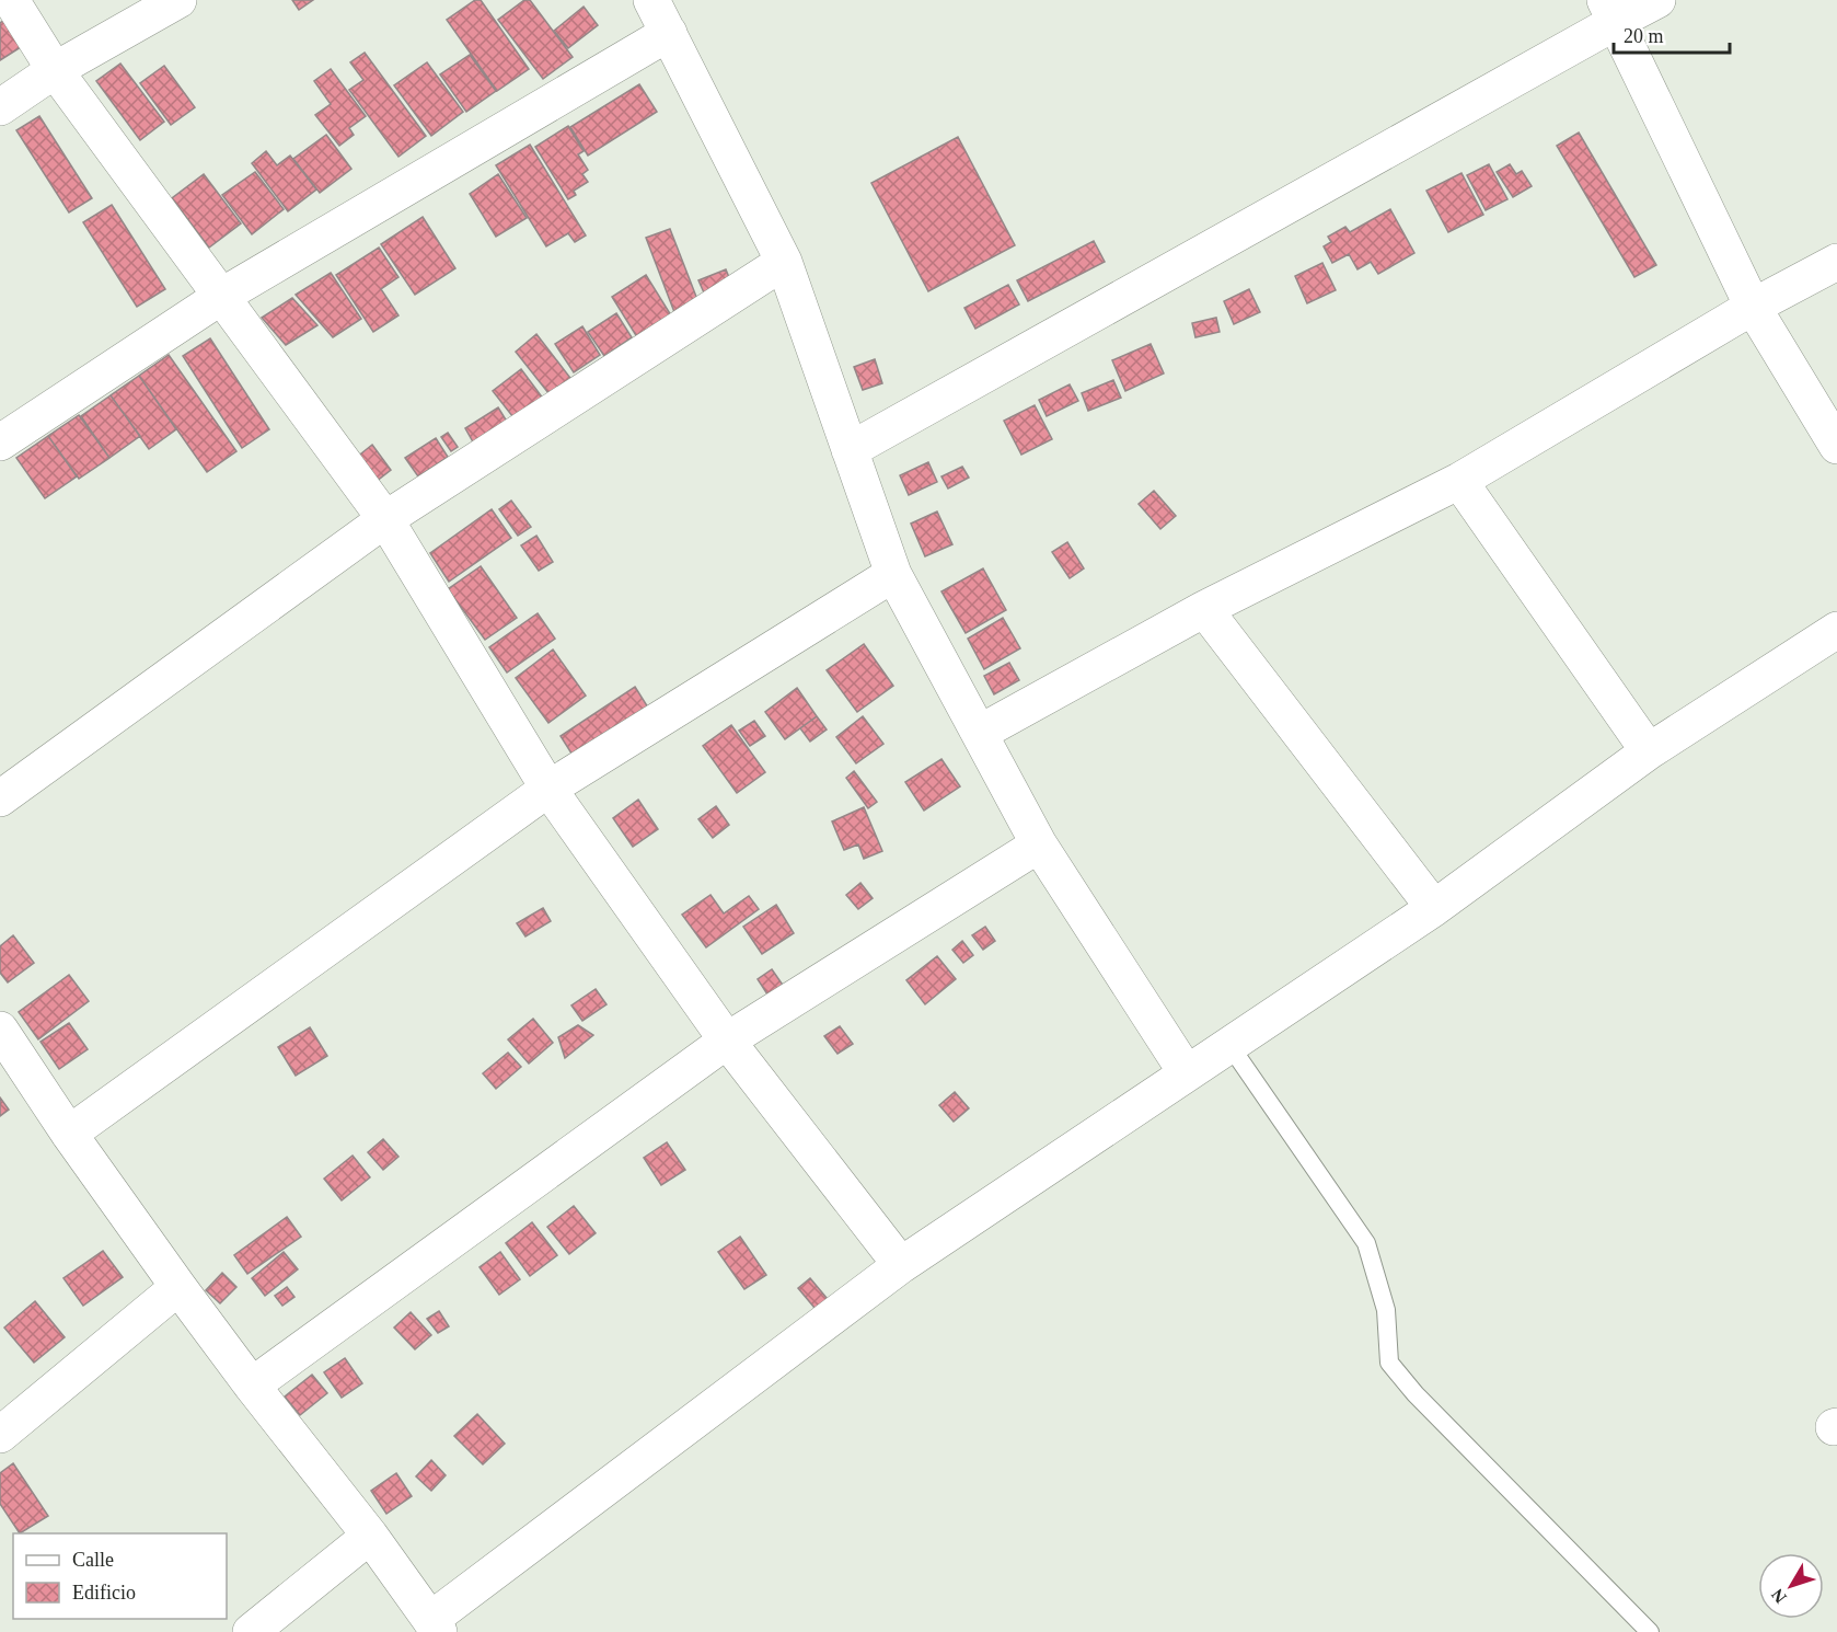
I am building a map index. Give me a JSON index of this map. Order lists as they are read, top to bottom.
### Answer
{
  "legend": ["Calle", "Edificio"],
  "scale_bar": "20 m",
  "north": "bottom left"
}
